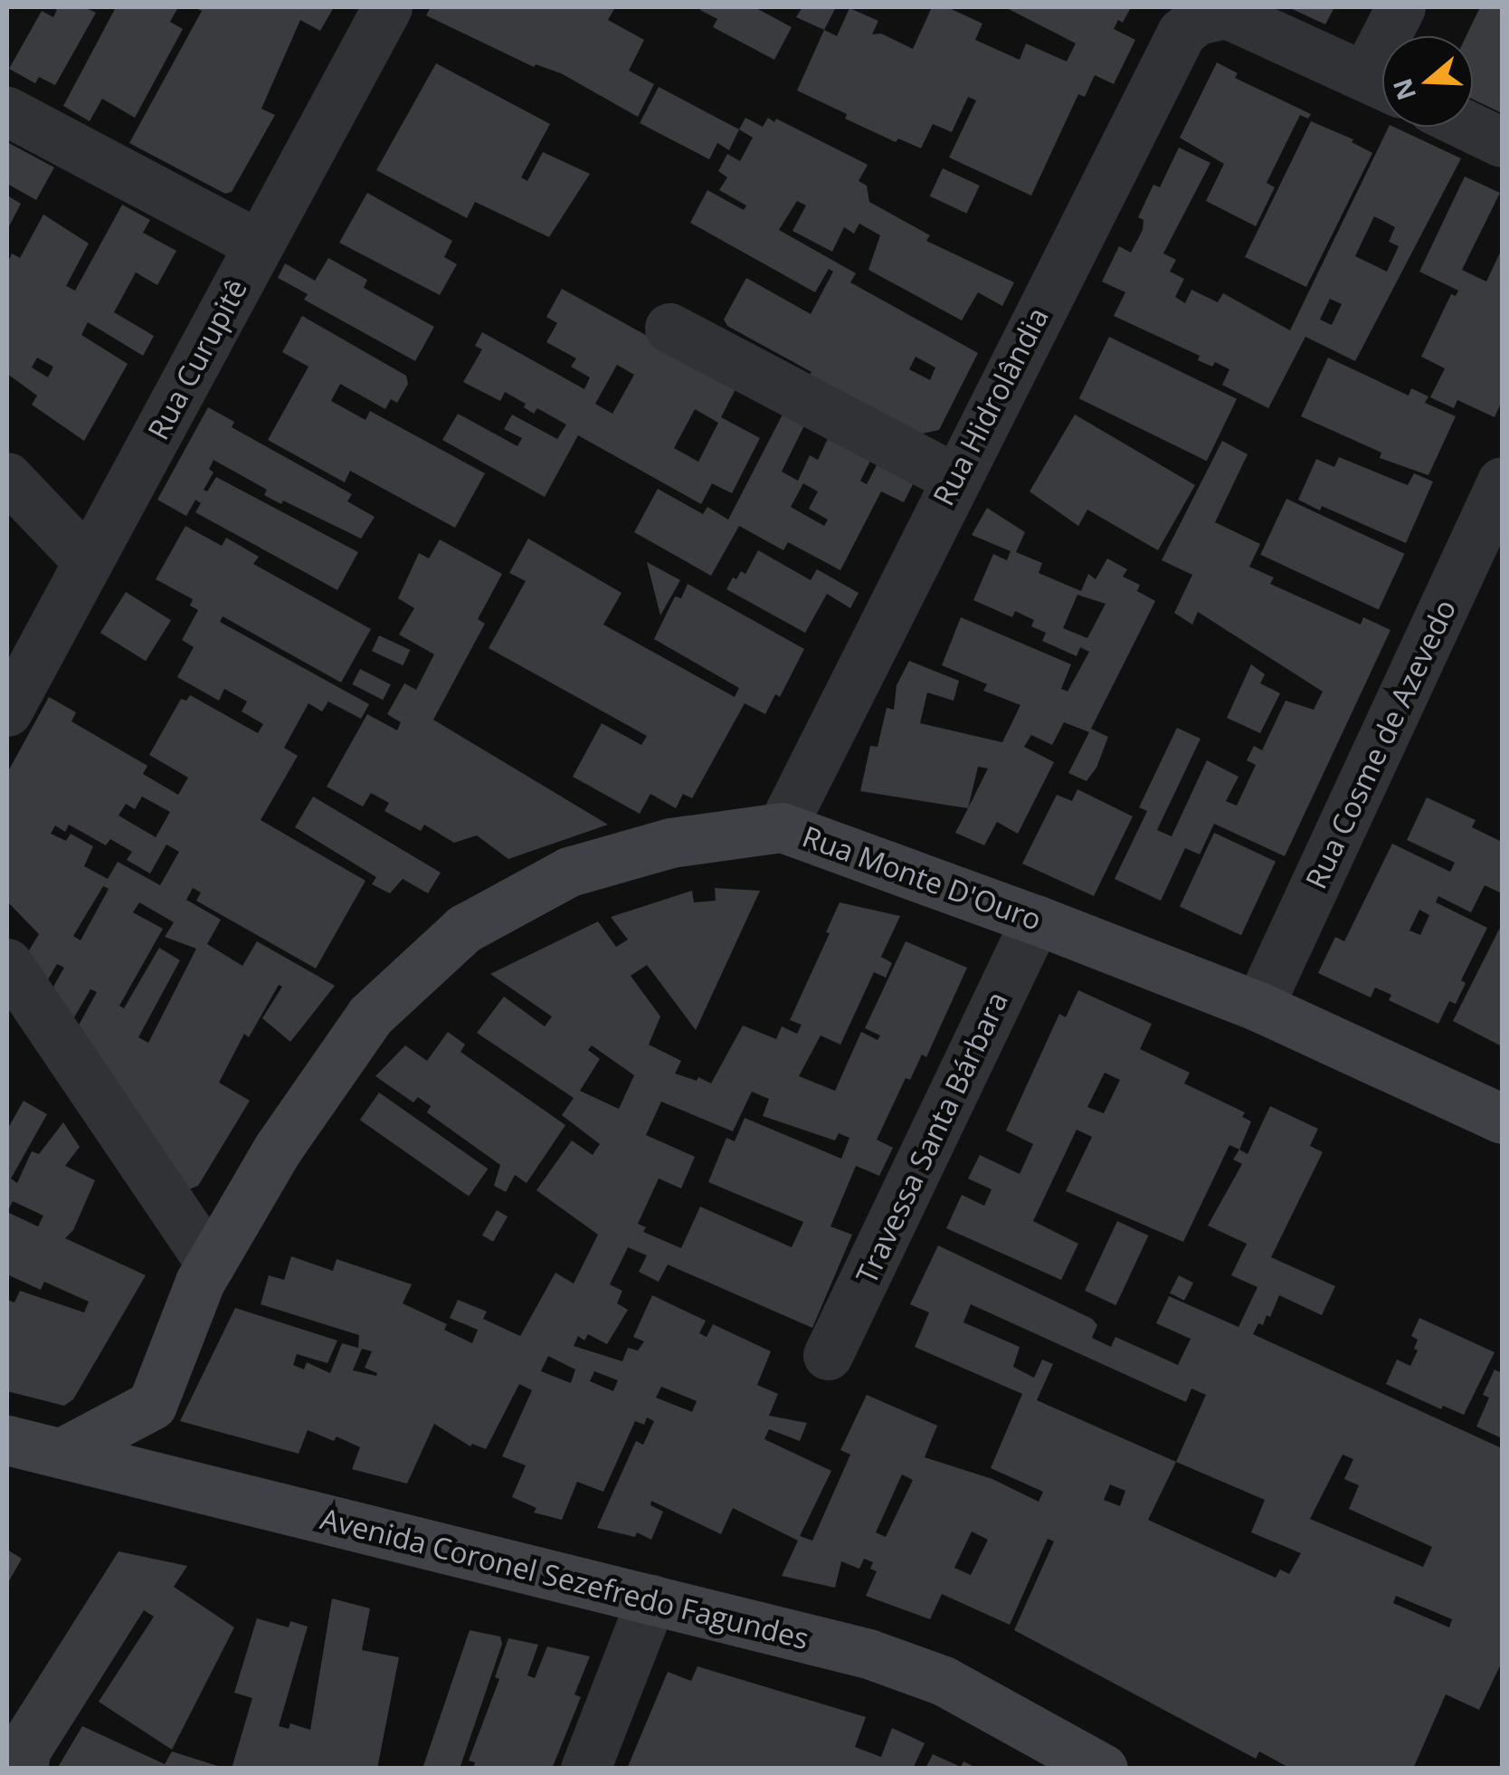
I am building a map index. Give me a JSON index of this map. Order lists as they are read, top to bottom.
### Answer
{
  "streets": {
    "main road": ["Rua Monte D'Ouro", "Avenida Coronel Sezefredo Fagundes"],
    "street": [
      "Rua Curupitê",
      "Rua Hidrolândia",
      "Rua Cosme de Azevedo",
      "Travessa Santa Bárbara"
    ]
  },
  "crossings": [
    ["Rua Hidrolândia", "Rua Monte D'Ouro"],
    ["Rua Cosme de Azevedo", "Rua Monte D'Ouro"],
    ["Rua Monte D'Ouro", "Travessa Santa Bárbara"]
  ],
  "north": "left"
}
